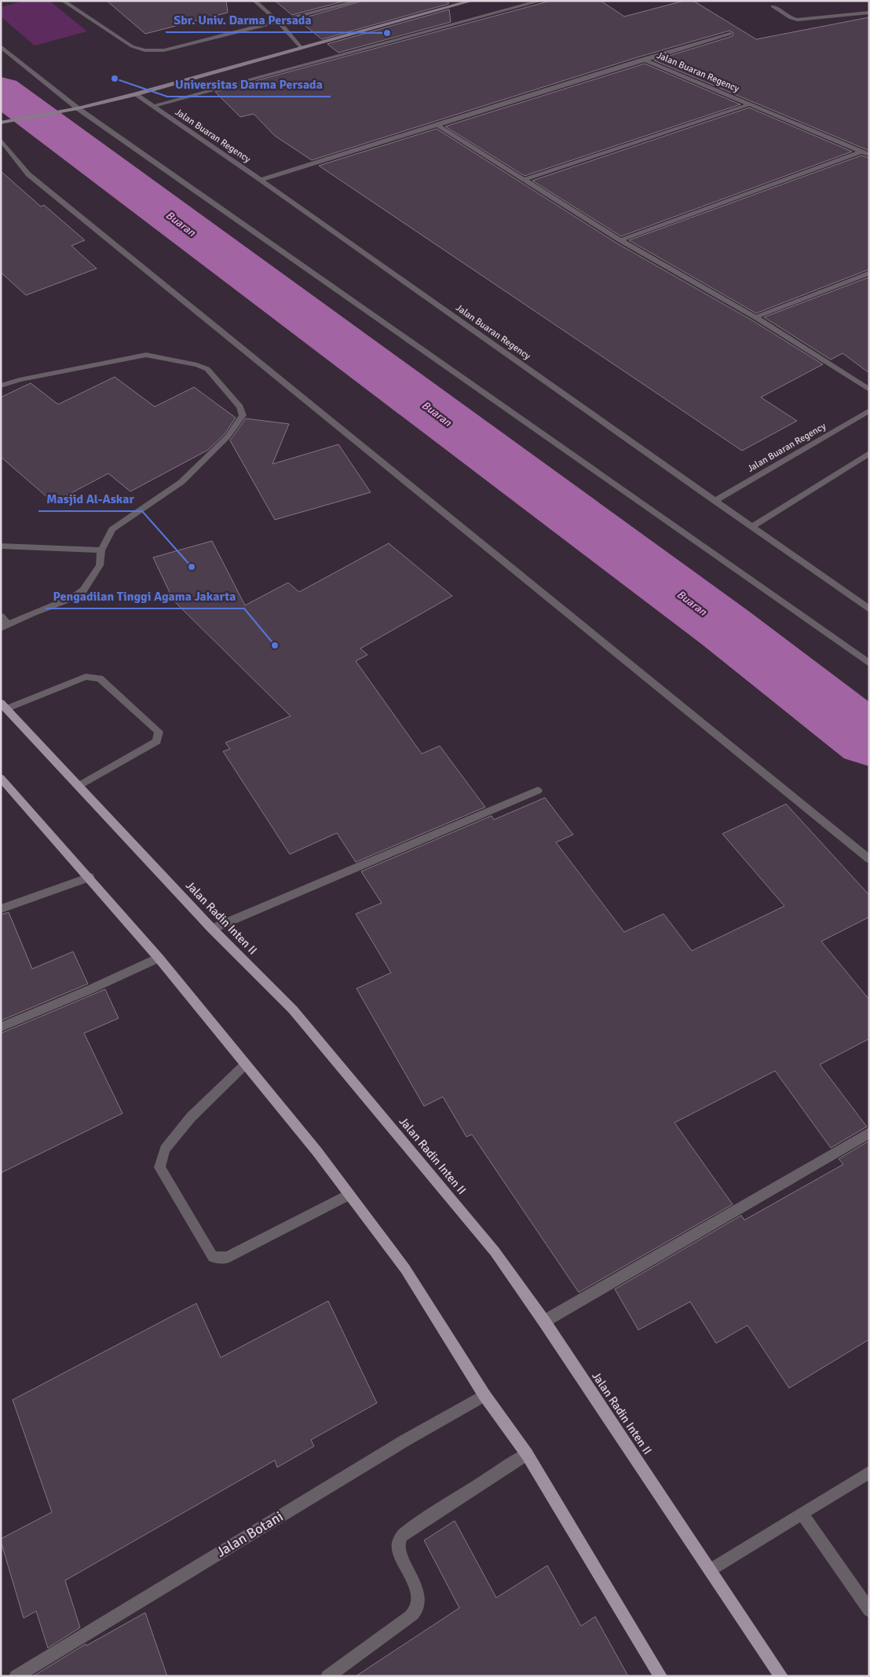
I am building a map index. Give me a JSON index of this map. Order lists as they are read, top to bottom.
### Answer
{
  "streets": {
    "main road": ["Jalan Radin Inten II"],
    "street": ["Jalan Buaran Regency", "Jalan Botani"]
  },
  "water": ["Buaran"],
  "places": [
    "Sbr. Univ. Darma Persada",
    "Universitas Darma Persada",
    "Masjid Al-Askar",
    "Pengadilan Tinggi Agama Jakarta"
  ]
}
